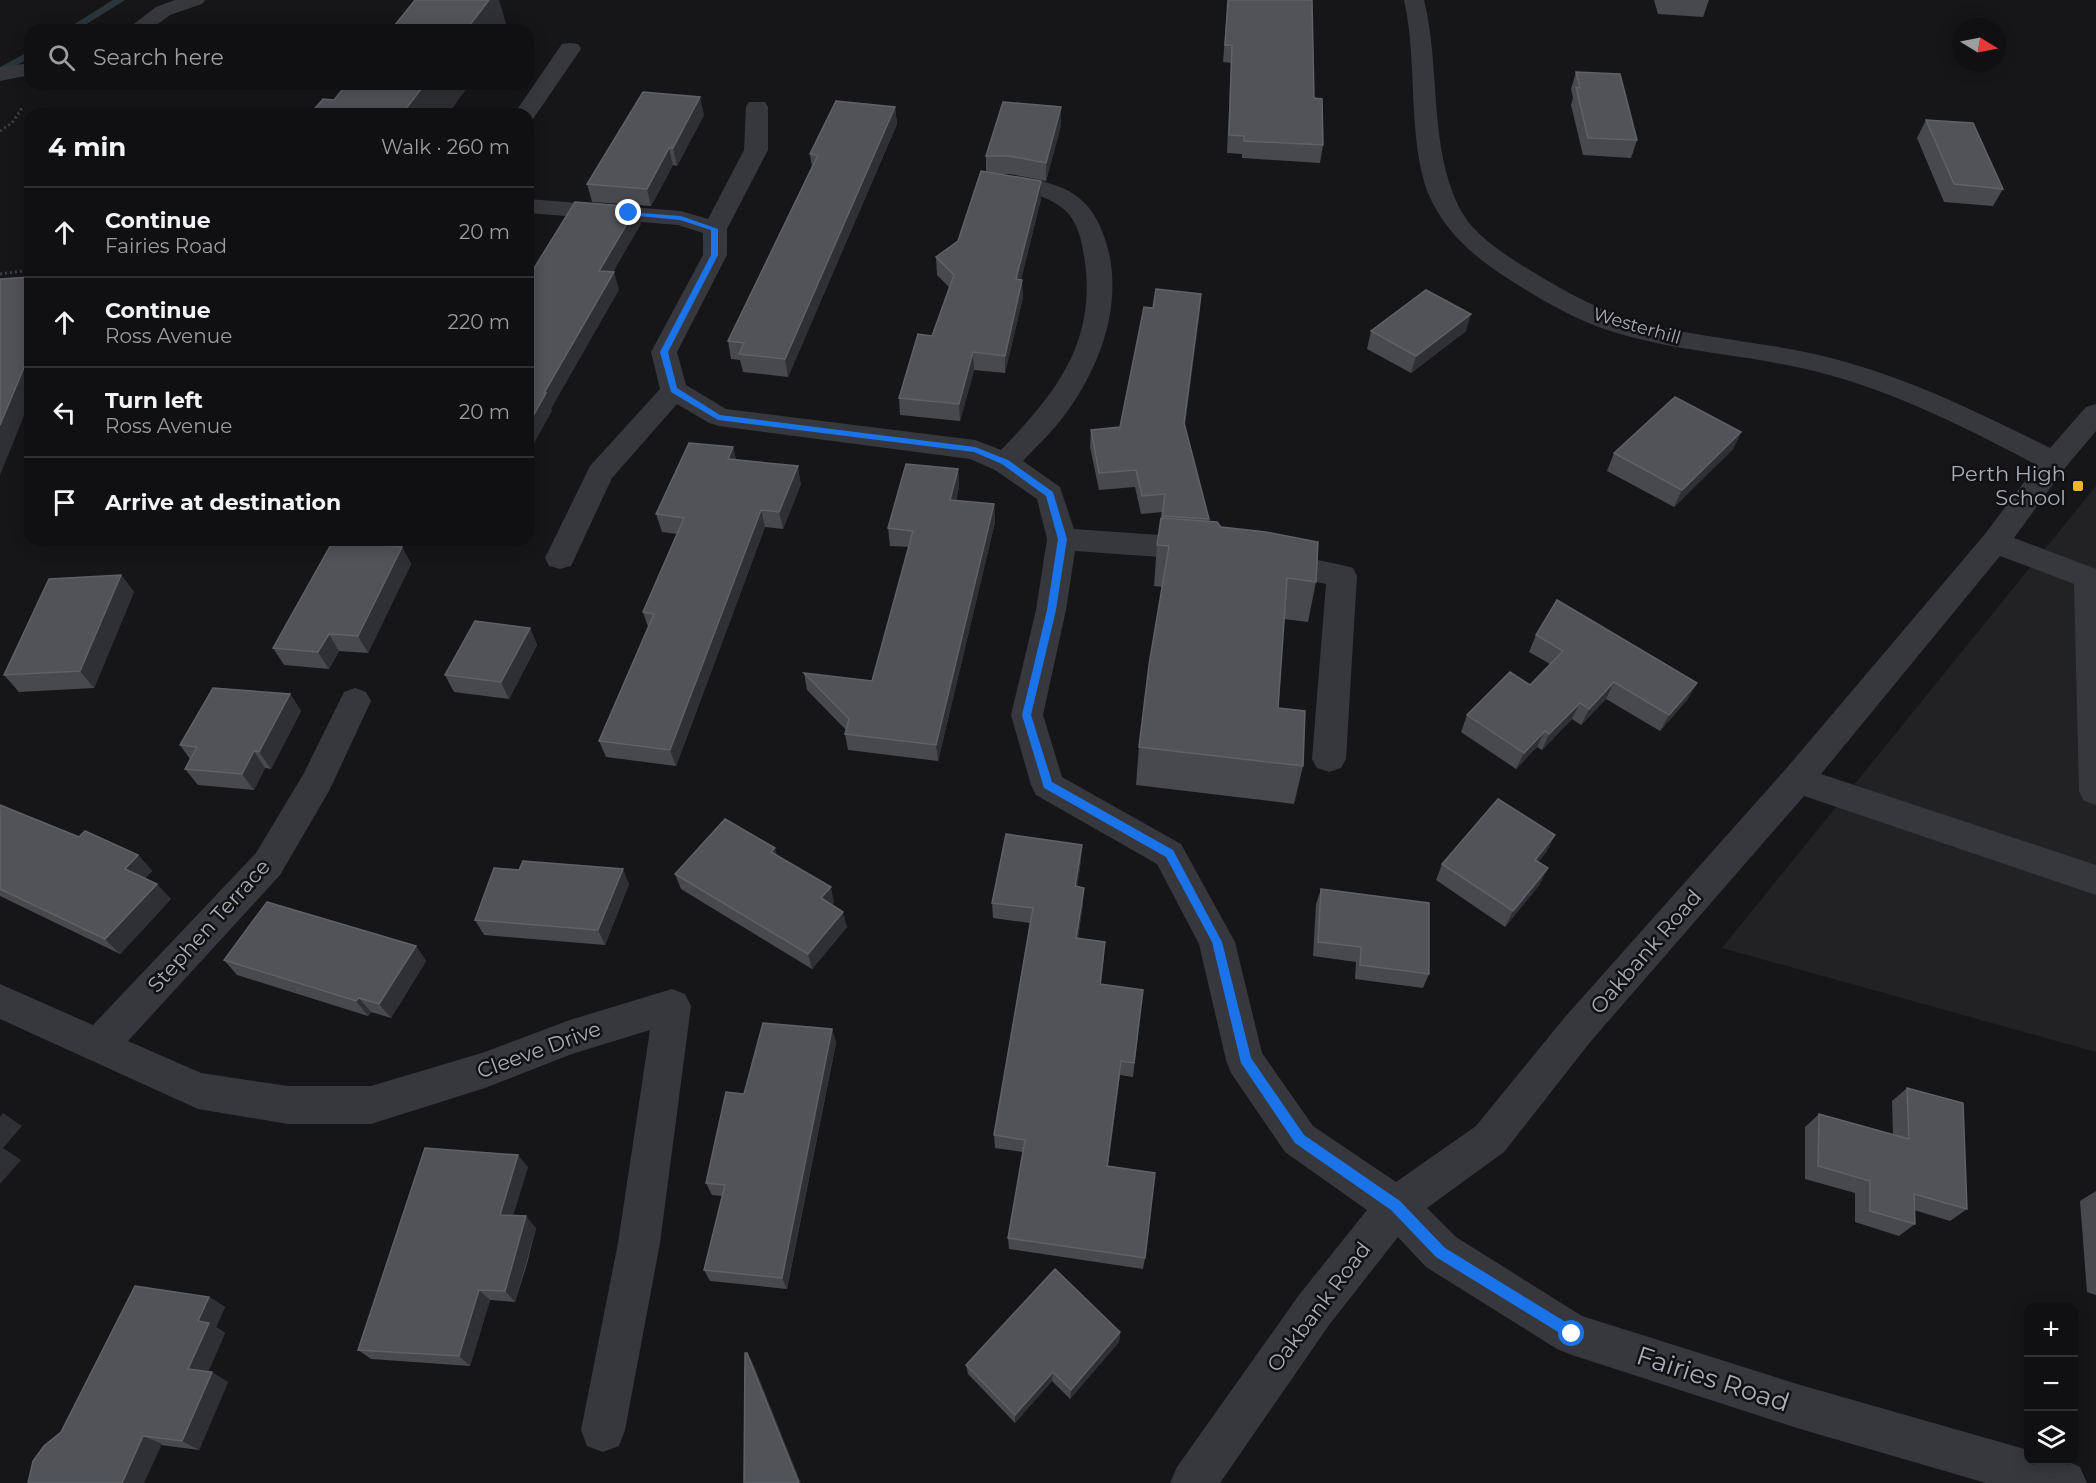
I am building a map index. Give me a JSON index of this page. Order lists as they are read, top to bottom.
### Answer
{
  "streets": {
    "street": [
      "Westerhill",
      "Stephen Terrace",
      "Oakbank Road",
      "Cleeve Drive",
      "Fairies Road"
    ]
  },
  "crossings": [
    ["Westerhill", "Oakbank Road"],
    ["Stephen Terrace", "Cleeve Drive"],
    ["Oakbank Road", "Fairies Road"]
  ],
  "places": {
    "transit": ["Perth High School"]
  },
  "north": "right",
  "page": {
    "search": "Search here",
    "heading": ["4 min", "Walk · 260 m"],
    "list": [
      ["Continue", "Fairies Road", "20 m"],
      ["Continue", "Ross Avenue", "220 m"],
      ["Turn left", "Ross Avenue", "20 m"],
      "Arrive at destination"
    ],
    "map_buttons": ["+", "−"]
  }
}
